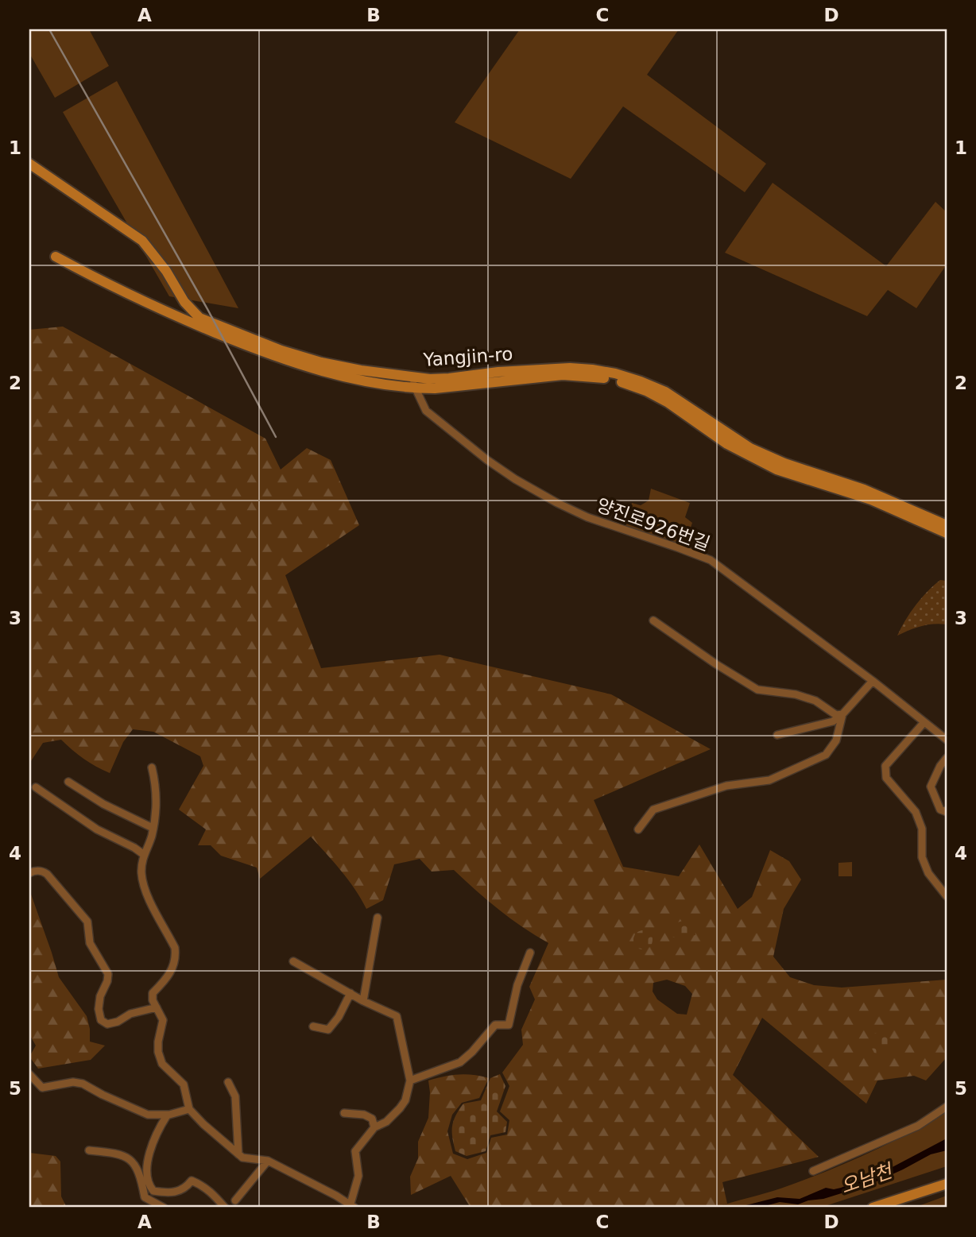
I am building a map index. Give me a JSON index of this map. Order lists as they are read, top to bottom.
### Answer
{
  "streets": {
    "main road": ["Yangjin-ro"],
    "street": ["양진로926번길"]
  },
  "crossings": [
    ["Yangjin-ro", "양진로926번길"]
  ],
  "water": ["오남천"],
  "grid": {
    "columns": [
      "A",
      "B",
      "C",
      "D"
    ],
    "rows": [
      "1",
      "2",
      "3",
      "4",
      "5"
    ]
  }
}
